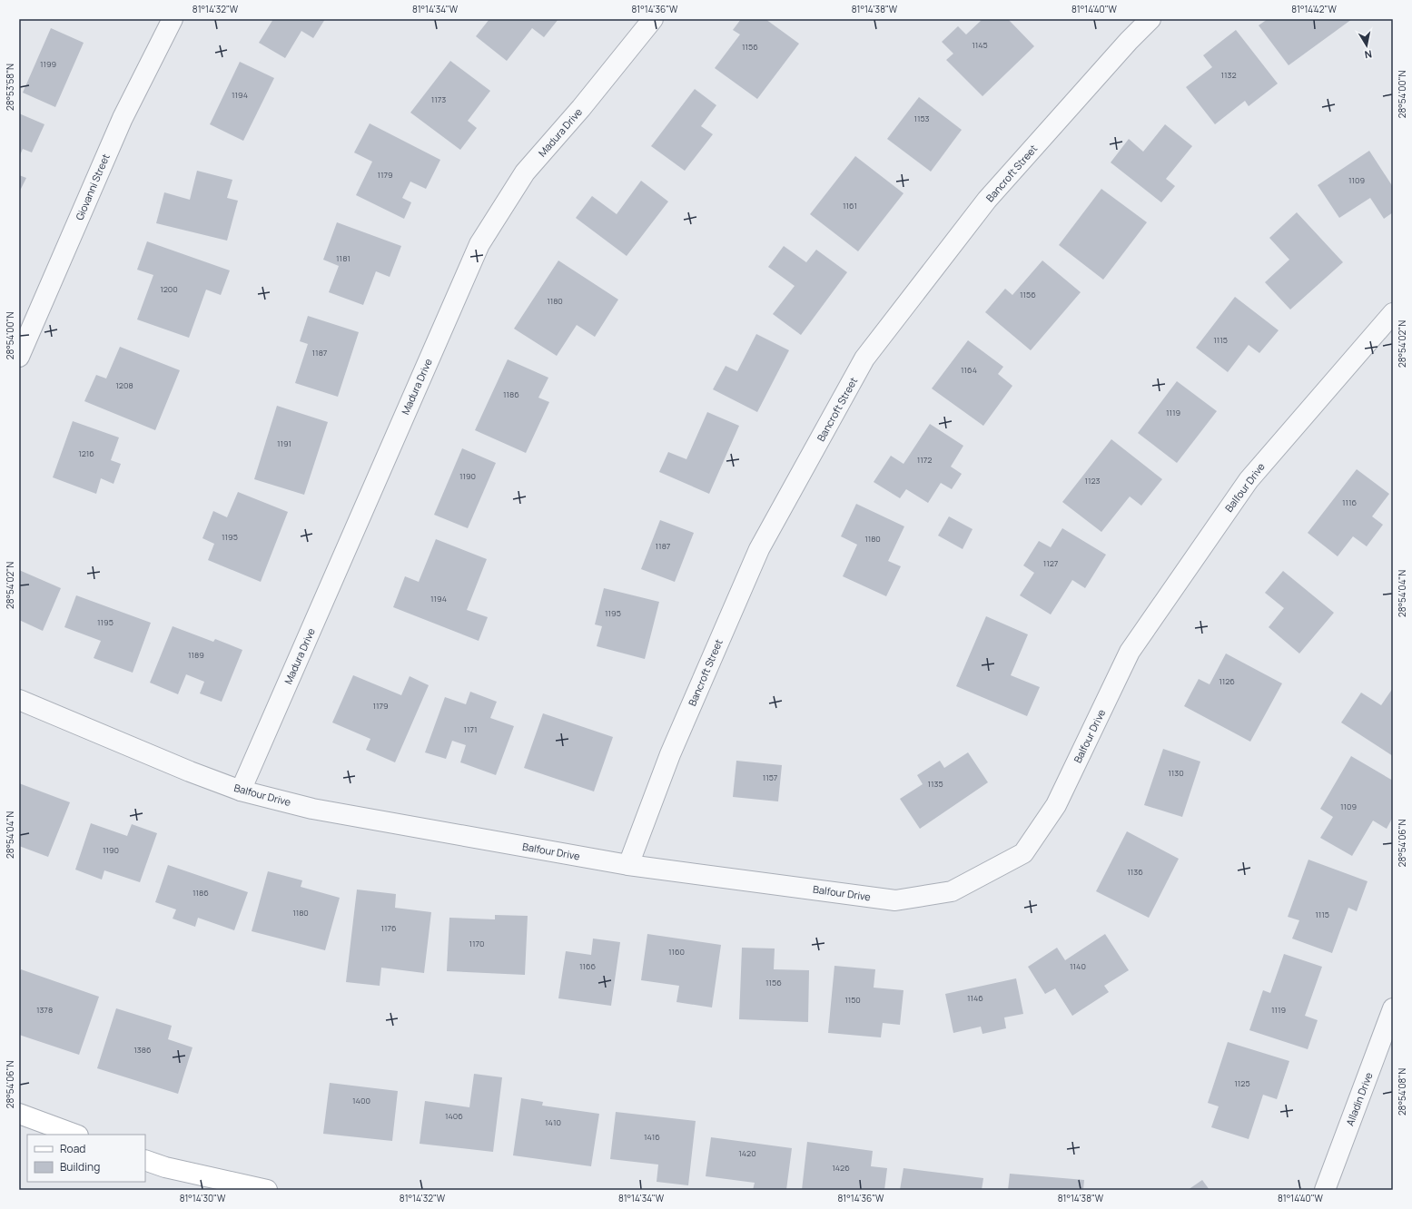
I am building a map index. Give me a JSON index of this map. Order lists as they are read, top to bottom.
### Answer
{
  "streets": {
    "street": [
      "Madura Drive",
      "Bancroft Street",
      "Giovanni Street",
      "Balfour Drive",
      "Alladin Drive"
    ]
  },
  "crossings": [
    ["Madura Drive", "Balfour Drive"],
    ["Bancroft Street", "Balfour Drive"]
  ],
  "house_numbers": [
    "1145",
    "1156",
    "1199",
    "1132",
    "1194",
    "1173",
    "1153",
    "1179",
    "1109",
    "1161",
    "1181",
    "1200",
    "1156",
    "1180",
    "1115",
    "1187",
    "1164",
    "1208",
    "1186",
    "1119",
    "1191",
    "1216",
    "1172",
    "1190",
    "1123",
    "1116",
    "1195",
    "1180",
    "1187",
    "1127",
    "1194",
    "1195",
    "1195",
    "1189",
    "1126",
    "1179",
    "1171",
    "1130",
    "1157",
    "1135",
    "1109",
    "1190",
    "1136",
    "1186",
    "1180",
    "1115",
    "1176",
    "1170",
    "1160",
    "1166",
    "1140",
    "1156",
    "1146",
    "1150",
    "1378",
    "1119",
    "1386",
    "1125",
    "1400",
    "1406",
    "1410",
    "1416",
    "1420",
    "1426"
  ],
  "legend": ["Road", "Building"],
  "north": "bottom",
  "coordinates": [
    "81°14'32\"W",
    "81°14'34\"W",
    "81°14'36\"W",
    "81°14'38\"W",
    "81°14'40\"W",
    "81°14'42\"W",
    "28°53'58\"N",
    "28°54'00\"N",
    "28°54'02\"N",
    "28°54'04\"N",
    "28°54'06\"N",
    "28°54'08\"N",
    "81°14'30\"W"
  ]
}
